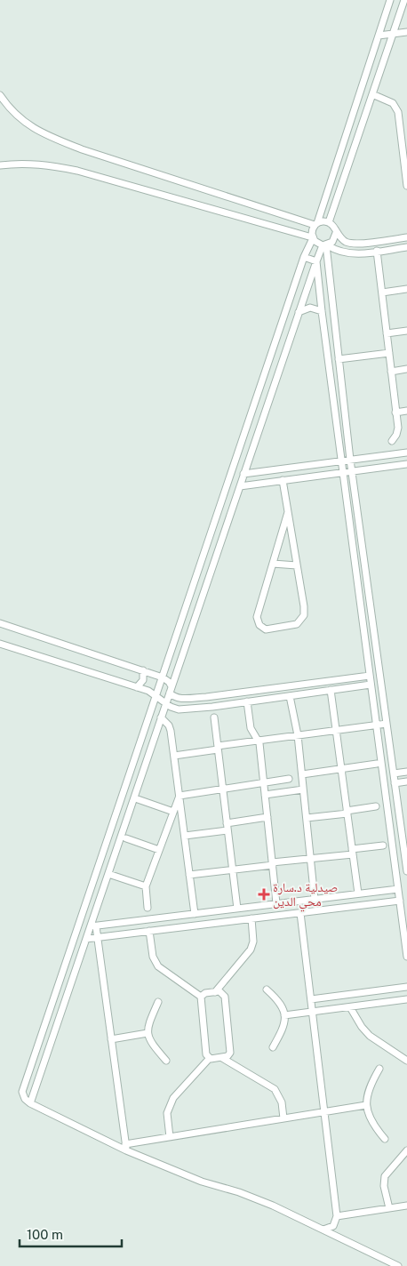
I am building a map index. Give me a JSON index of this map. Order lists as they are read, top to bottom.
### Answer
{
  "places": {
    "health": ["صيدلية د.سارة محي الدين"]
  },
  "scale_bar": "100 m"
}
